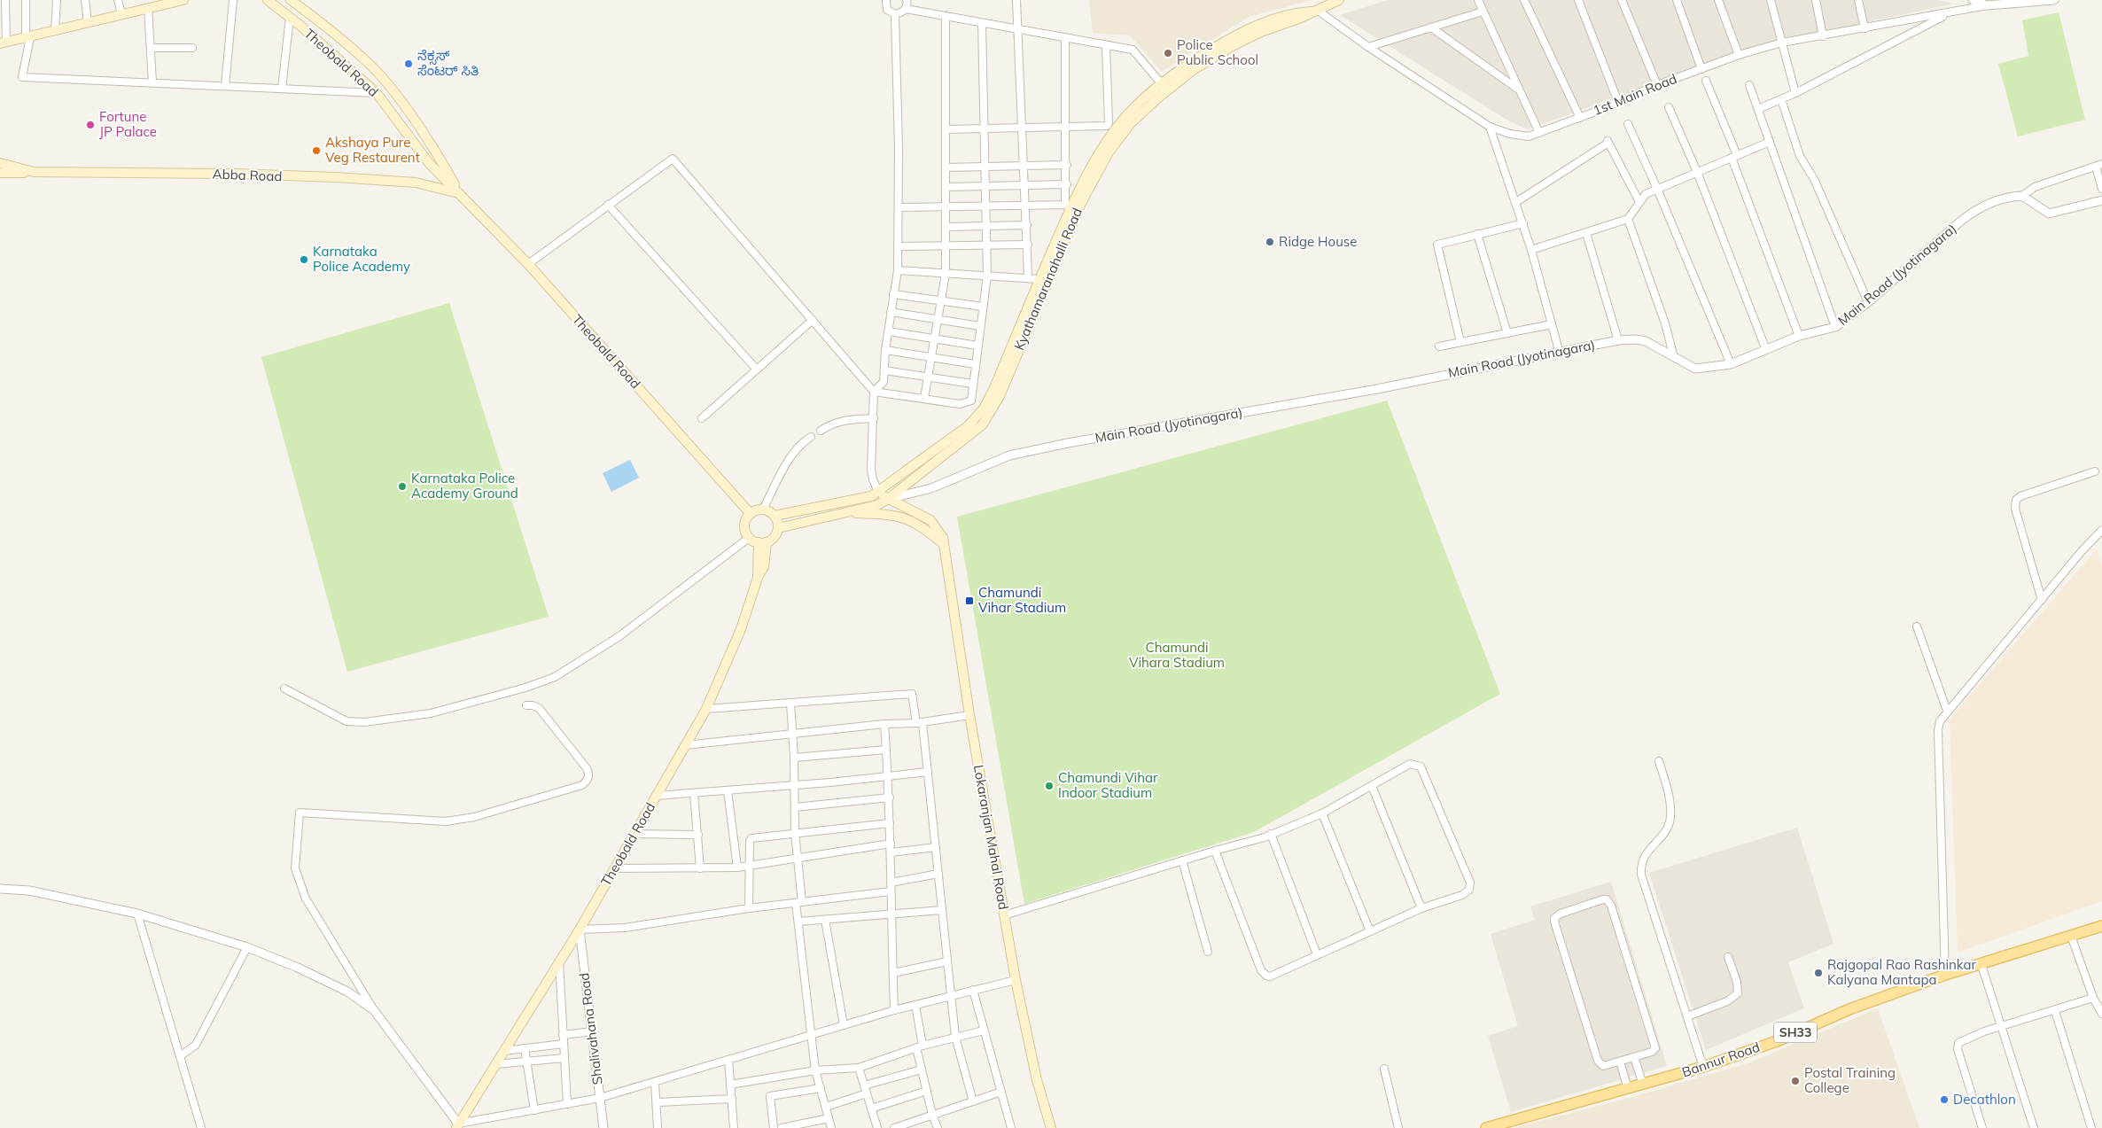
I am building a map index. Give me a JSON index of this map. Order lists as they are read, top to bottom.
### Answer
{
  "streets": {
    "main road": [
      "Theobald Road",
      "Abba Road",
      "Kyathamaranahalli Road",
      "Lokaranjan Mahal Road",
      "SH33",
      "Bannur Road"
    ],
    "street": ["1st Main Road", "Main Road (Jyotinagara)", "Shalivahana Road"]
  },
  "crossings": [
    ["Theobald Road", "Abba Road"],
    ["Theobald Road", "Kyathamaranahalli Road"],
    ["Theobald Road", "Shalivahana Road"],
    ["1st Main Road", "Kyathamaranahalli Road"],
    ["Main Road (Jyotinagara)", "Kyathamaranahalli Road"],
    ["Main Road (Jyotinagara)", "Lokaranjan Mahal Road"],
    ["Kyathamaranahalli Road", "Lokaranjan Mahal Road"]
  ],
  "parks": ["Chamundi Vihara Stadium"],
  "places": {
    "other": [
      "Police Public School",
      "ನೆಕ್ಸಸ್ ಸೆಂಟರ್ ಸಿತಿ",
      "Fortune JP Palace",
      "Akshaya Pure Veg Restaurent",
      "Ridge House",
      "Karnataka Police Academy",
      "Karnataka Police Academy Ground",
      "Chamundi Vihar Indoor Stadium",
      "Rajgopal Rao Rashinkar Kalyana Mantapa",
      "Postal Training College",
      "Decathlon"
    ],
    "transit": ["Chamundi Vihar Stadium"]
  }
}
